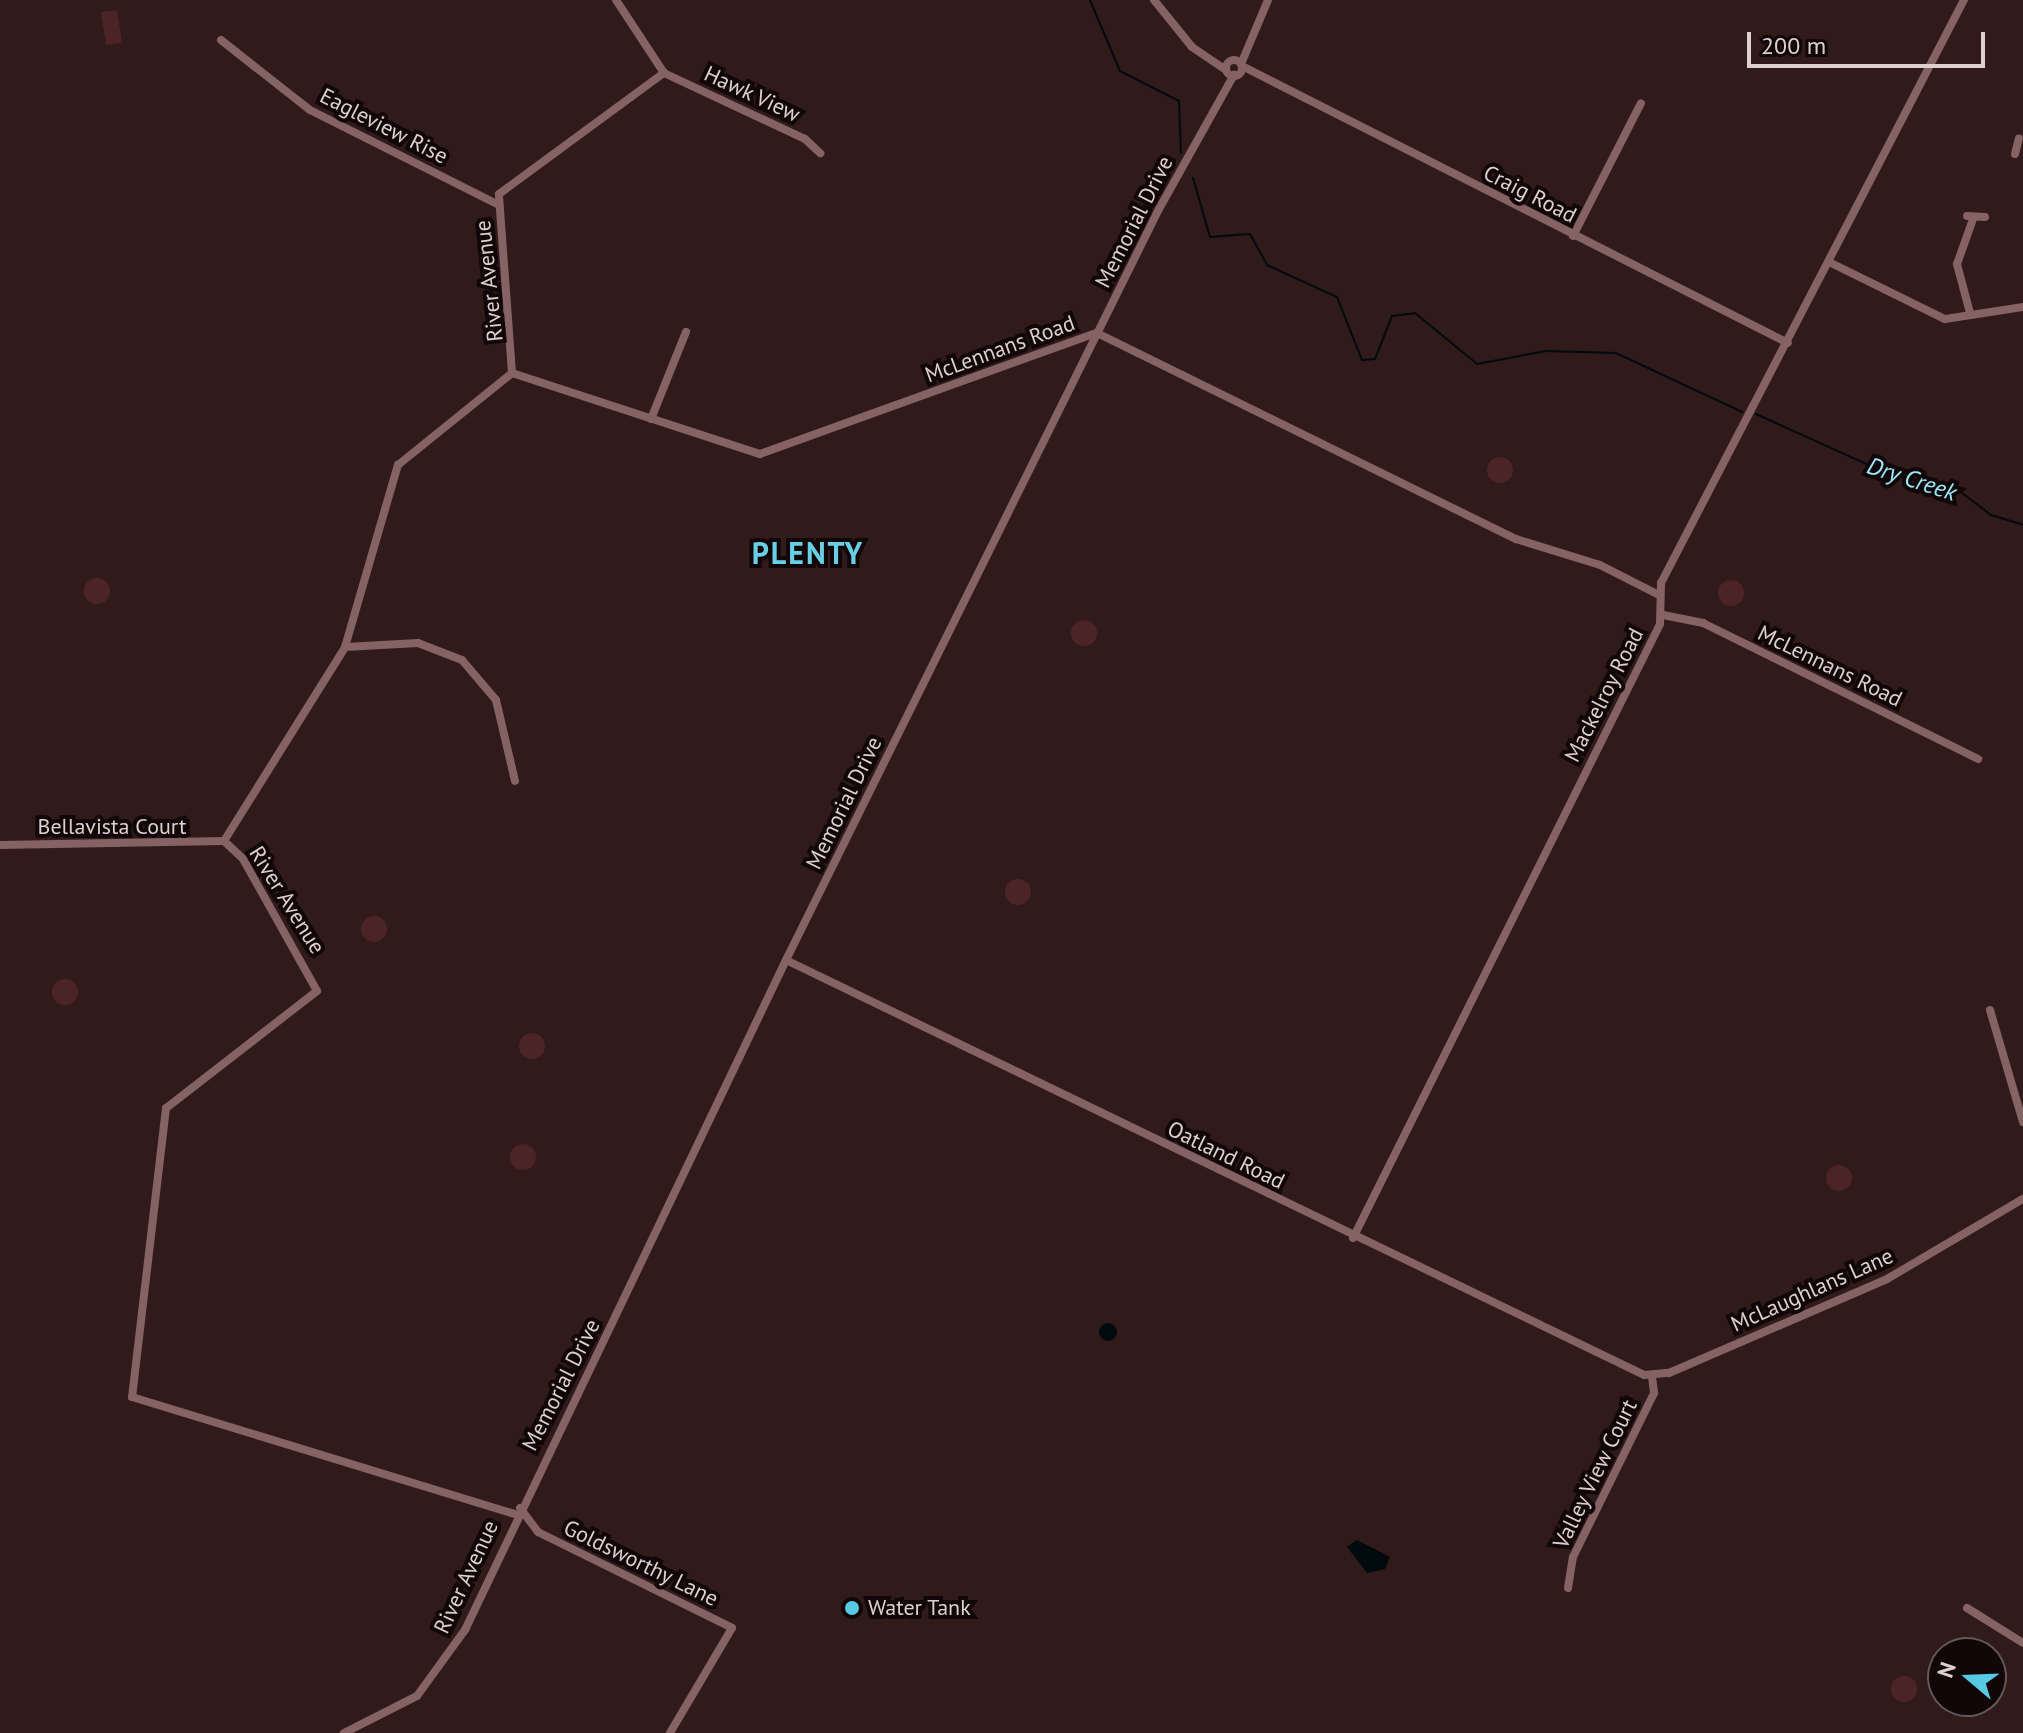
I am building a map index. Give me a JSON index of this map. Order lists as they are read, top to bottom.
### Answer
{
  "streets": {
    "street": [
      "Hawk View",
      "Eagleview Rise",
      "Craig Road",
      "Memorial Drive",
      "River Avenue",
      "McLennans Road",
      "Mackelroy Road",
      "Bellavista Court",
      "Oatland Road",
      "McLaughlans Lane",
      "Valley View Court",
      "Goldsworthy Lane"
    ]
  },
  "crossings": [
    ["Hawk View", "River Avenue"],
    ["Eagleview Rise", "River Avenue"],
    ["Craig Road", "Memorial Drive"],
    ["Memorial Drive", "River Avenue"],
    ["Memorial Drive", "McLennans Road"],
    ["Memorial Drive", "Oatland Road"],
    ["Memorial Drive", "Goldsworthy Lane"],
    ["River Avenue", "McLennans Road"],
    ["River Avenue", "Bellavista Court"],
    ["River Avenue", "Goldsworthy Lane"],
    ["McLennans Road", "Mackelroy Road"],
    ["Mackelroy Road", "Oatland Road"],
    ["Oatland Road", "McLaughlans Lane"],
    ["Oatland Road", "Valley View Court"],
    ["McLaughlans Lane", "Valley View Court"]
  ],
  "districts": ["PLENTY"],
  "water": ["Dry Creek"],
  "places": ["Water Tank"],
  "scale_bar": "200 m",
  "north": "left"
}
